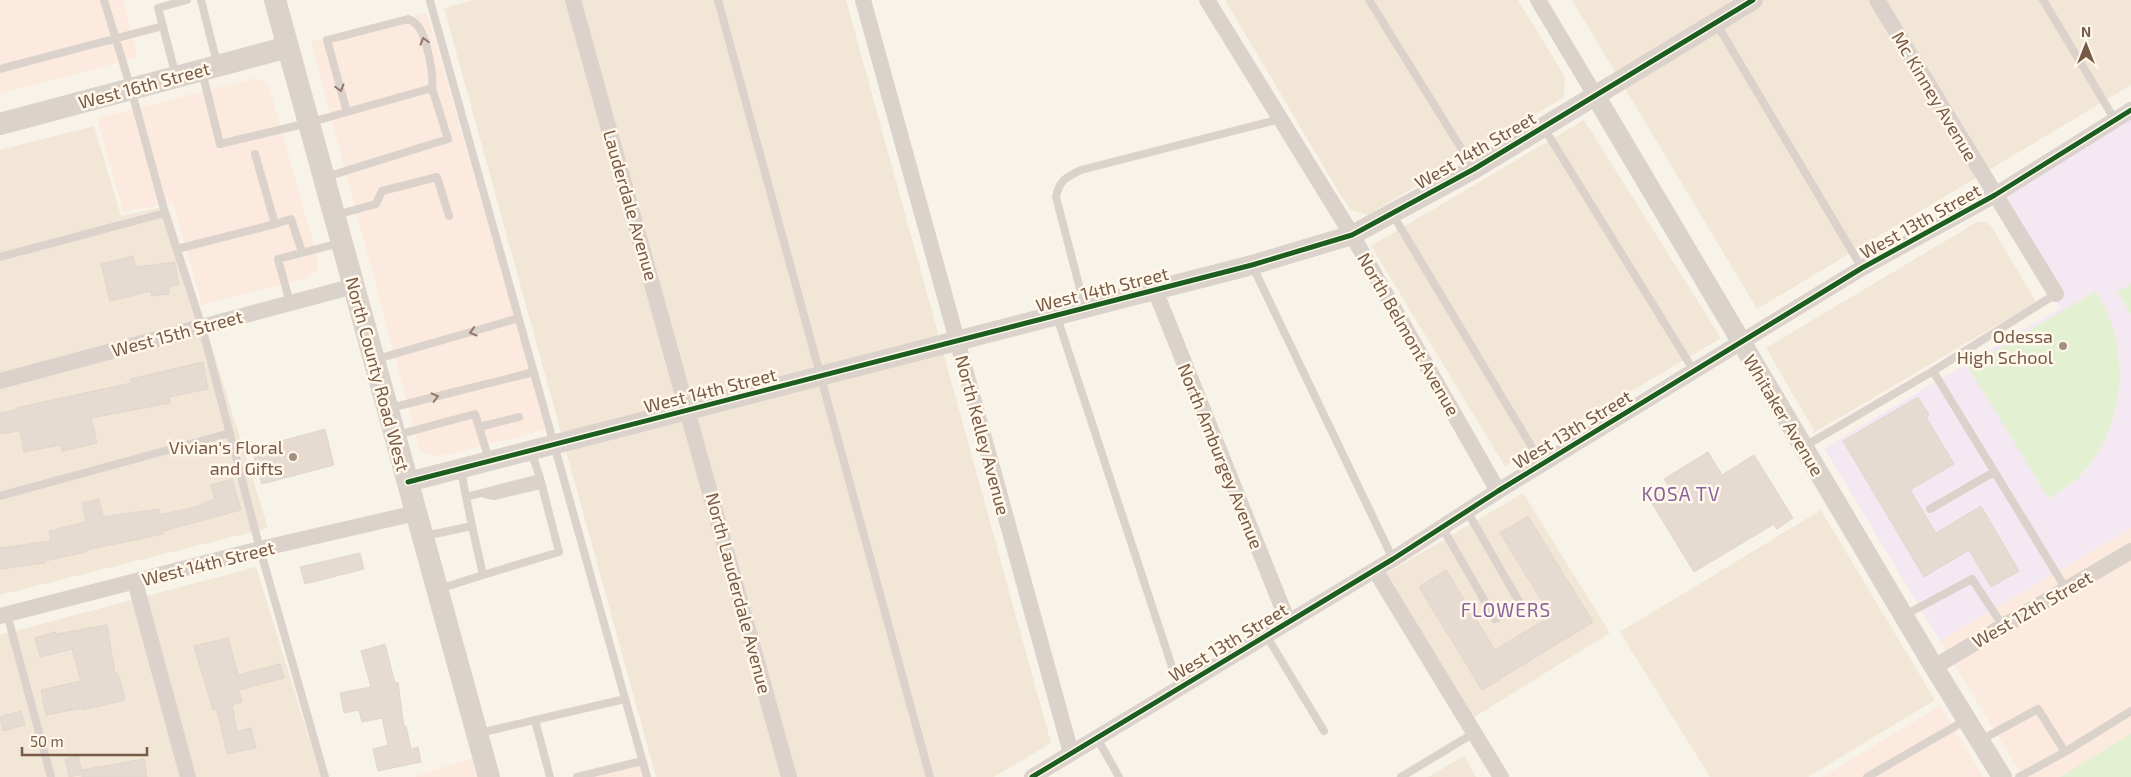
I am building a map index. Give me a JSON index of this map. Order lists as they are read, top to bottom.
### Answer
{
  "streets": {
    "main road": ["West 16th Street", "North County Road West"],
    "street": [
      "Mc Kinney Avenue",
      "West 14th Street",
      "Lauderdale Avenue",
      "West 13th Street",
      "West 15th Street",
      "North Belmont Avenue",
      "Whitaker Avenue",
      "North Kelley Avenue",
      "North Amburgey Avenue",
      "North Lauderdale Avenue",
      "West 12th Street"
    ]
  },
  "crossings": [
    ["West 16th Street", "North County Road West"],
    ["Mc Kinney Avenue", "West 13th Street"],
    ["West 14th Street", "Lauderdale Avenue"],
    ["West 14th Street", "North Belmont Avenue"],
    ["West 14th Street", "North County Road West"],
    ["West 14th Street", "Whitaker Avenue"],
    ["West 14th Street", "North Kelley Avenue"],
    ["West 14th Street", "North Amburgey Avenue"],
    ["West 14th Street", "North Lauderdale Avenue"],
    ["Lauderdale Avenue", "North Lauderdale Avenue"],
    ["West 13th Street", "North Belmont Avenue"],
    ["West 13th Street", "Whitaker Avenue"],
    ["West 13th Street", "North Kelley Avenue"],
    ["West 13th Street", "North Amburgey Avenue"],
    ["West 15th Street", "North County Road West"],
    ["Whitaker Avenue", "West 12th Street"]
  ],
  "districts": ["KOSA TV", "FLOWERS"],
  "places": ["Odessa High School", "Vivian's Floral and Gifts"],
  "scale_bar": "50 m",
  "north": "top"
}
